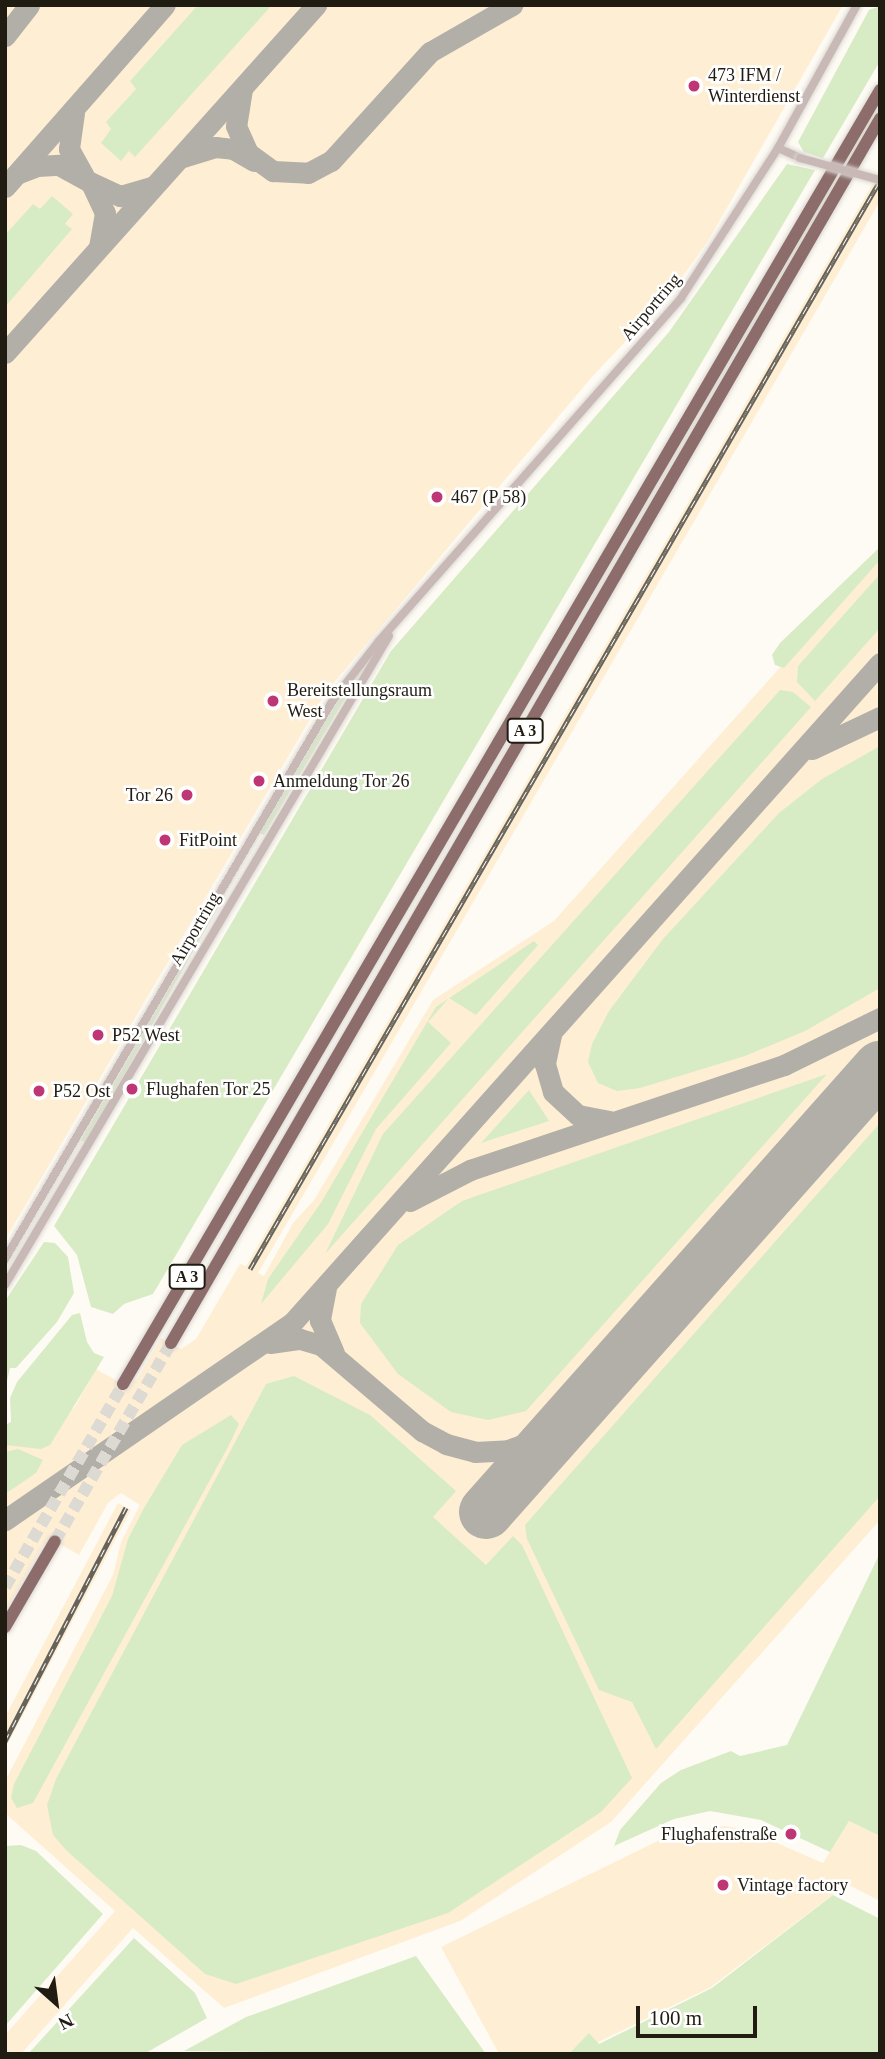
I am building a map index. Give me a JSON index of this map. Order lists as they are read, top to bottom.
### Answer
{
  "streets": {
    "highway": ["A 3"],
    "street": ["Airportring"]
  },
  "places": [
    "473 IFM / Winterdienst",
    "467 (P 58)",
    "Bereitstellungsraum West",
    "Anmeldung Tor 26",
    "Tor 26",
    "FitPoint",
    "P52 West",
    "Flughafen Tor 25",
    "P52 Ost",
    "Flughafenstraße",
    "Vintage factory"
  ],
  "scale_bar": "100 m",
  "north": "bottom right"
}
